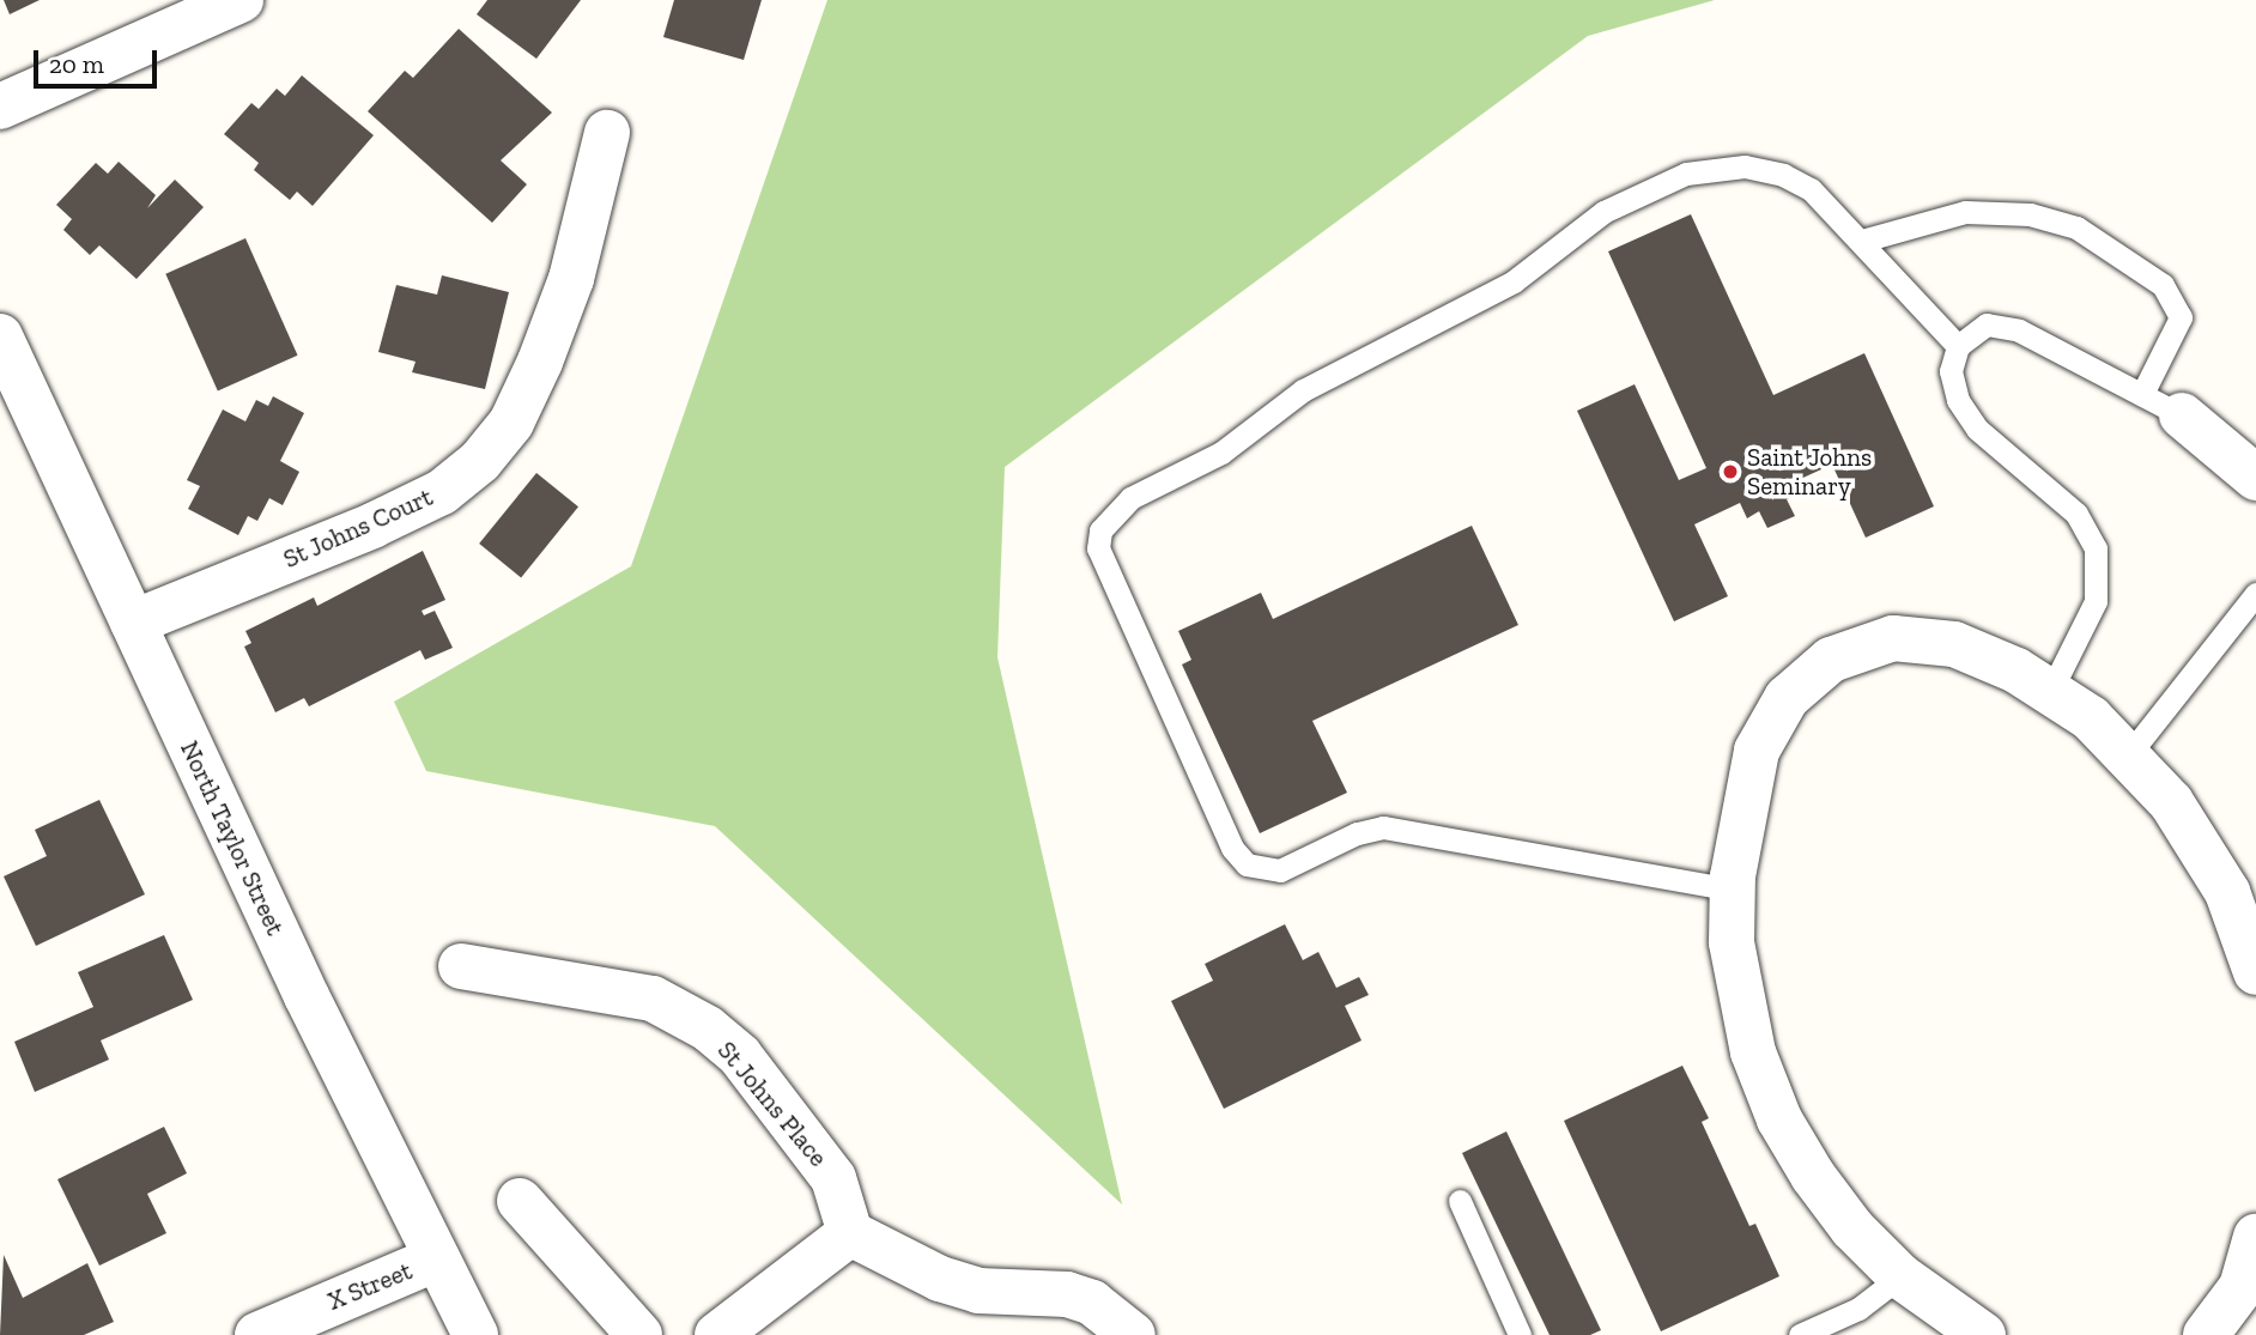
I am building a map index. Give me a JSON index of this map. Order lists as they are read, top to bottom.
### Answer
{
  "streets": {
    "street": [
      "St Johns Court",
      "North Taylor Street",
      "St Johns Place",
      "X Street"
    ]
  },
  "crossings": [
    ["St Johns Court", "North Taylor Street"],
    ["North Taylor Street", "X Street"]
  ],
  "places": ["Saint Johns Seminary"],
  "scale_bar": "20 m"
}
